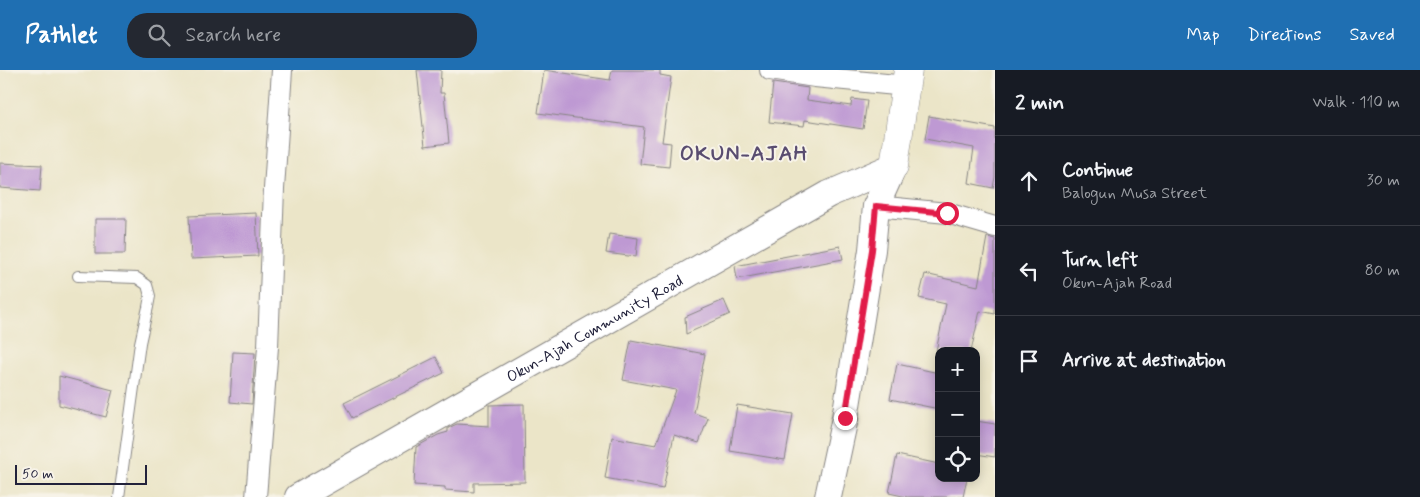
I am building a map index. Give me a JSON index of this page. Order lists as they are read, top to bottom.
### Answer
{
  "streets": {
    "street": ["Okun-Ajah Community Road"]
  },
  "districts": ["OKUN-AJAH"],
  "scale_bar": "50 m",
  "page": {
    "header": "Pathlet",
    "search": "Search here",
    "nav": ["Map", "Directions", "Saved"],
    "heading": ["2 min", "Walk · 110 m"],
    "list": [
      ["Continue", "Balogun Musa Street", "30 m"],
      ["Turn left", "Okun-Ajah Road", "80 m"],
      "Arrive at destination"
    ],
    "map_buttons": ["+", "−"],
    "scale": "50 m"
  }
}
